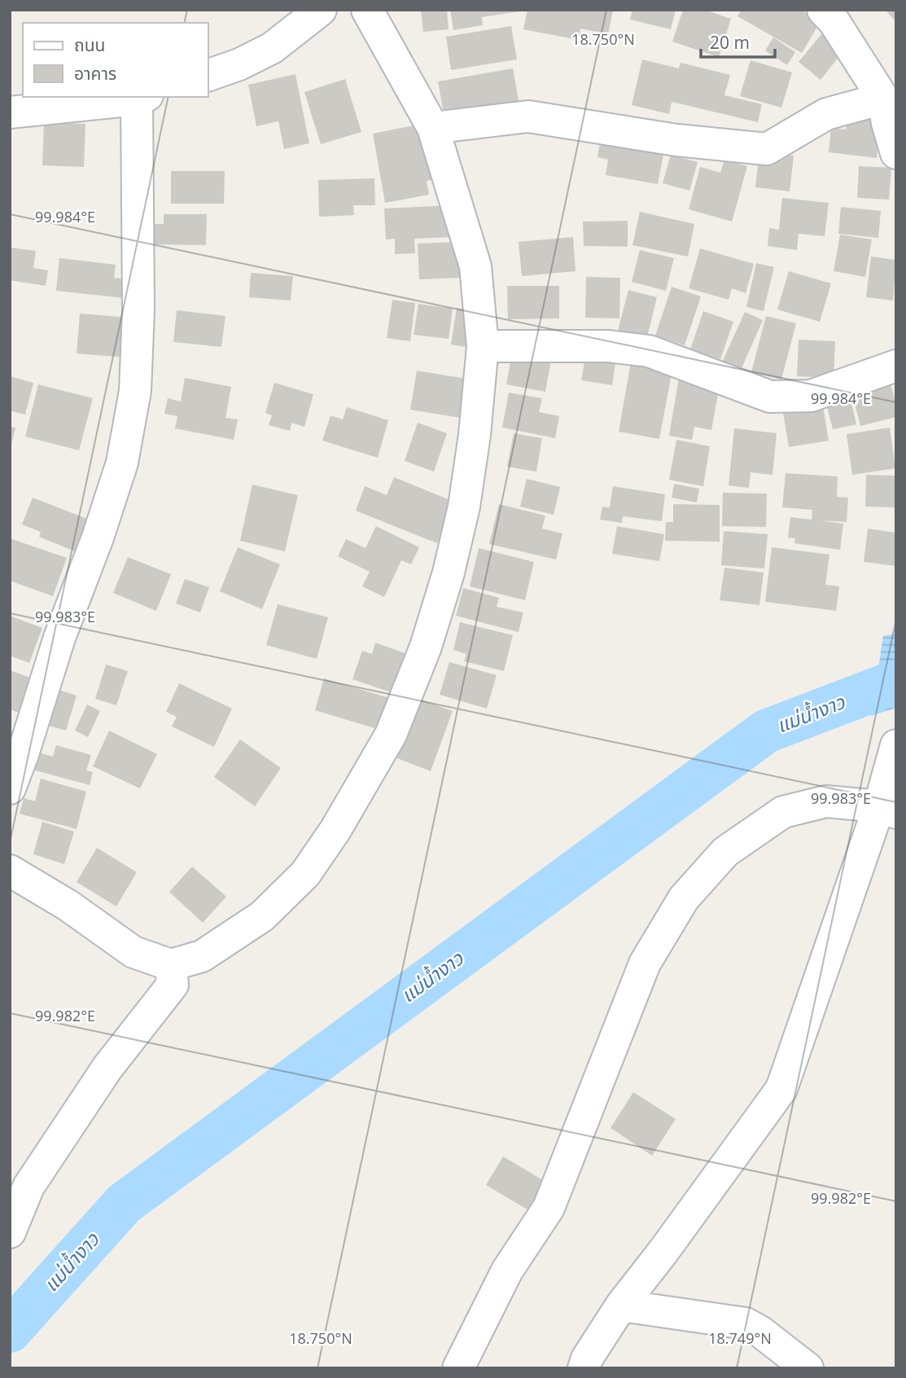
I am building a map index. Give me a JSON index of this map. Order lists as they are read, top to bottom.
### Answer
{
  "water": ["แม่น้ำงาว"],
  "legend": ["ถนน", "อาคาร"],
  "scale_bar": "20 m",
  "coordinates": [
    "18.750°N",
    "99.984°E",
    "99.983°E",
    "99.982°E",
    "18.749°N"
  ]
}
